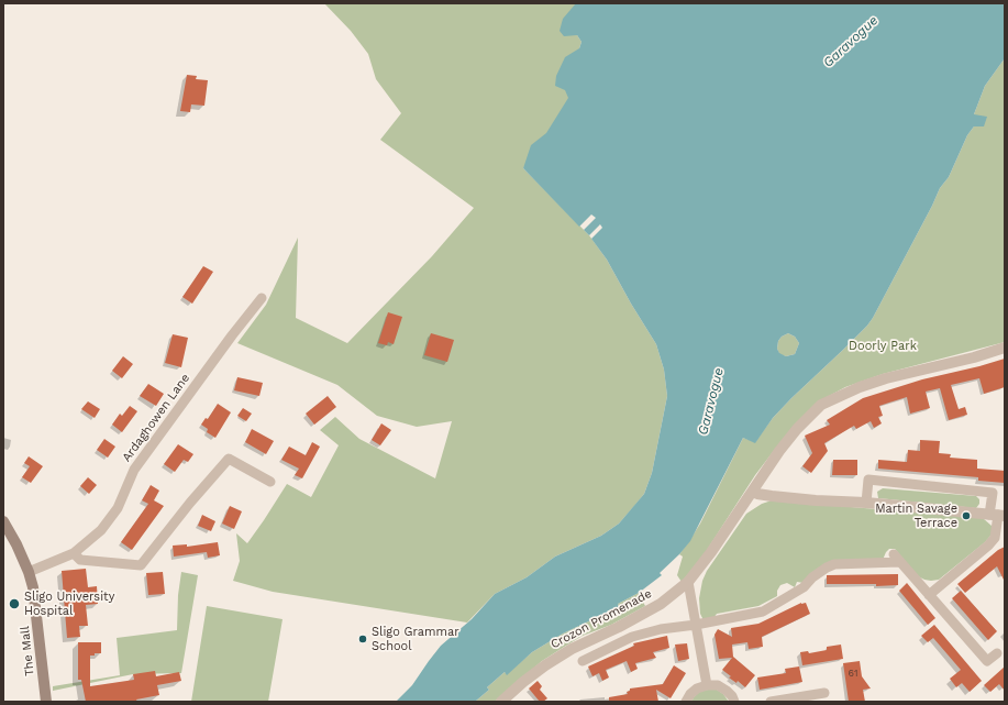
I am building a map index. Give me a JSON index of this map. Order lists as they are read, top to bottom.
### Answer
{
  "streets": {
    "main road": ["The Mall"],
    "street": ["Ardaghowen Lane", "Crozon Promenade"]
  },
  "crossings": [
    ["Ardaghowen Lane", "The Mall"]
  ],
  "water": ["Garavogue"],
  "parks": ["Doorly Park"],
  "places": ["Martin Savage Terrace", "Sligo University Hospital", "Sligo Grammar School"],
  "house_numbers": ["61"]
}
